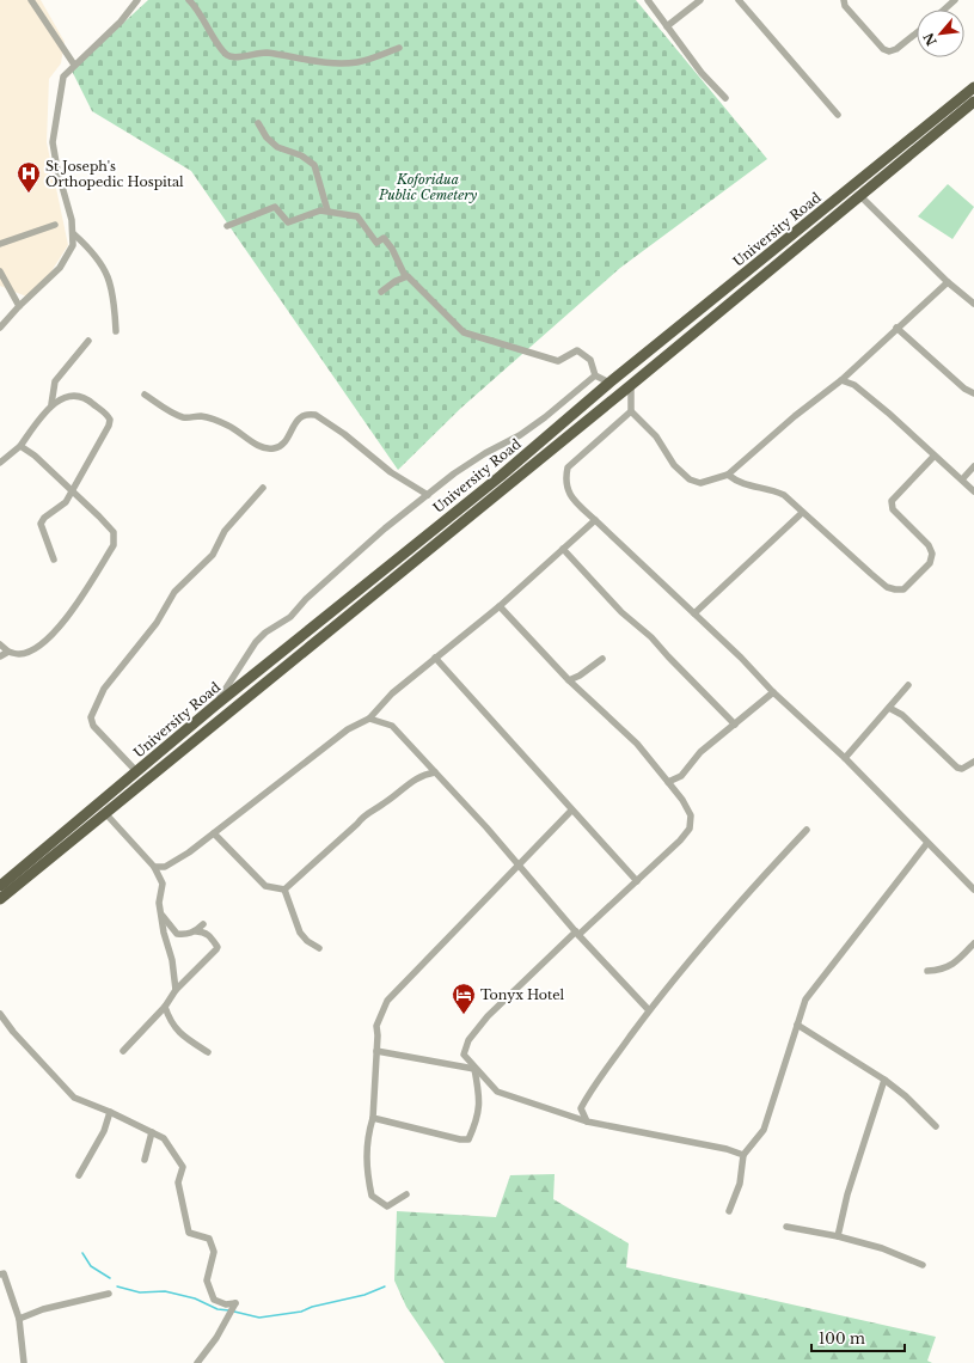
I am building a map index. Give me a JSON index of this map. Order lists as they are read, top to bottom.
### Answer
{
  "streets": {
    "highway": ["University Road"]
  },
  "parks": ["Koforidua Public Cemetery"],
  "places": {
    "hospital": ["St Joseph's Orthopedic Hospital"],
    "hotel": ["Tonyx Hotel"]
  },
  "scale_bar": "100 m",
  "north": "bottom left"
}
